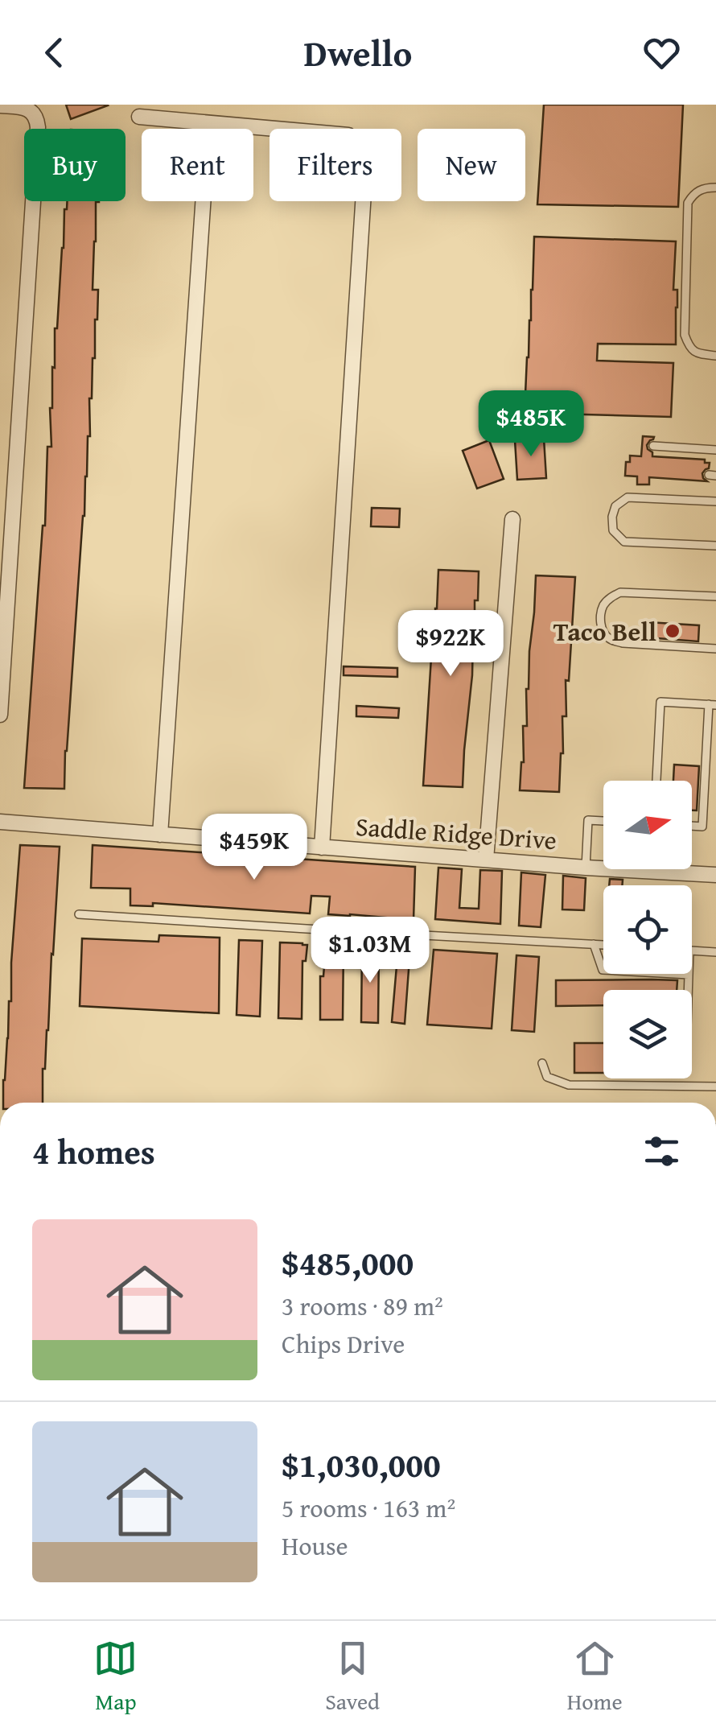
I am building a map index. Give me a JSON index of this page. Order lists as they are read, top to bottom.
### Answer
{
  "streets": {
    "street": ["Saddle Ridge Drive"]
  },
  "places": ["Taco Bell"],
  "north": "right",
  "page": {
    "header": "Dwello",
    "chip": [
      "Buy",
      "Rent",
      "Filters",
      "New"
    ],
    "price": [
      "$485K",
      "$922K",
      "$459K",
      "$1.03M"
    ],
    "heading": "4 homes",
    "list": [
      {
        "name": "$485,000",
        "note": "3 rooms · 89 m² · Chips Drive"
      },
      {
        "name": "$1,030,000",
        "note": "5 rooms · 163 m² · House"
      }
    ],
    "tabs": ["Map", "Saved", "Home"]
  }
}
